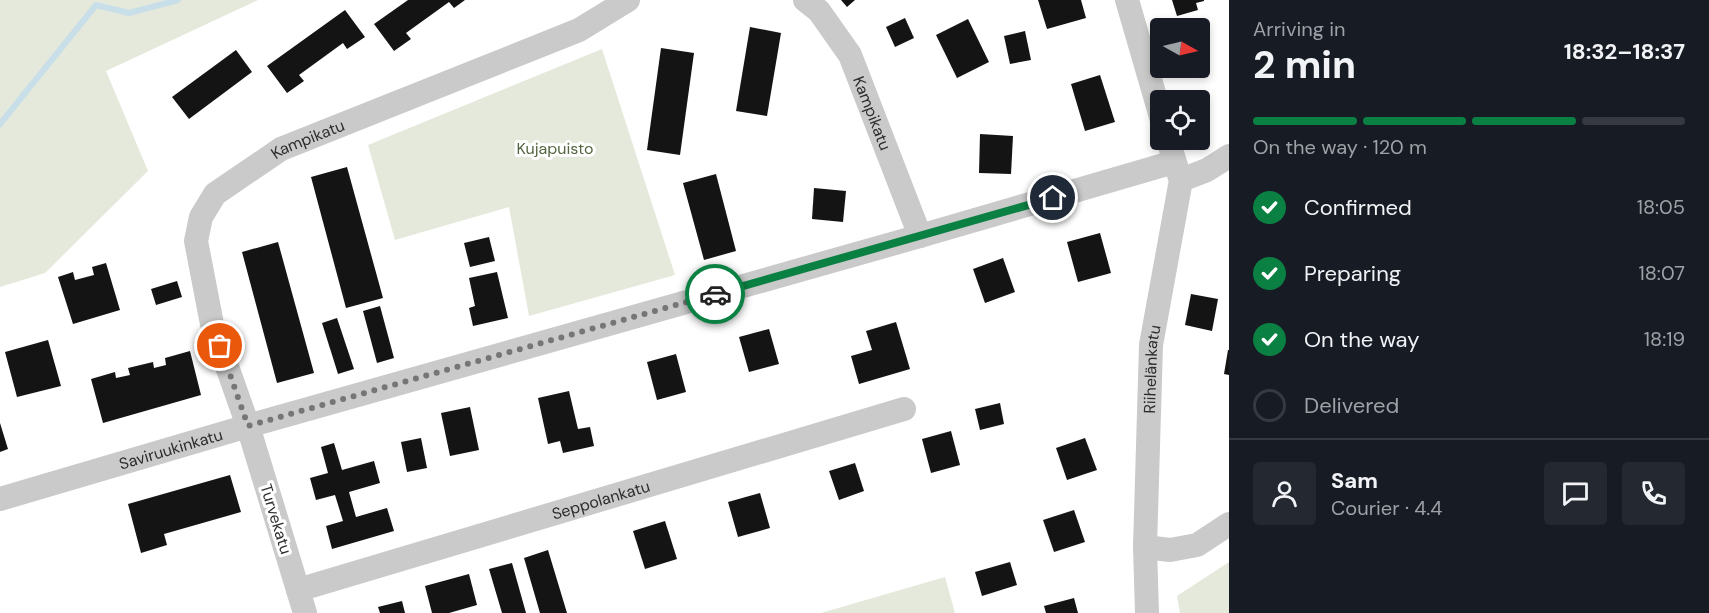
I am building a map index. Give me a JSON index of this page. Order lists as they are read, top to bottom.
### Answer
{
  "streets": {
    "street": [
      "Kampikatu",
      "Riihelänkatu",
      "Saviruukinkatu",
      "Seppolankatu",
      "Turvekatu"
    ]
  },
  "crossings": [
    ["Kampikatu", "Saviruukinkatu"],
    ["Kampikatu", "Turvekatu"],
    ["Riihelänkatu", "Saviruukinkatu"],
    ["Saviruukinkatu", "Turvekatu"],
    ["Seppolankatu", "Turvekatu"]
  ],
  "parks": ["Kujapuisto"],
  "north": "right",
  "page": {
    "heading": ["2 min", "Arriving in", "18:32–18:37"],
    "panel": ["Sam", "Courier · 4.4"],
    "bar": "On the way · 120 m",
    "list": [
      ["Confirmed", "18:05"],
      ["Preparing", "18:07"],
      ["On the way", "18:19"],
      "Delivered"
    ]
  }
}
